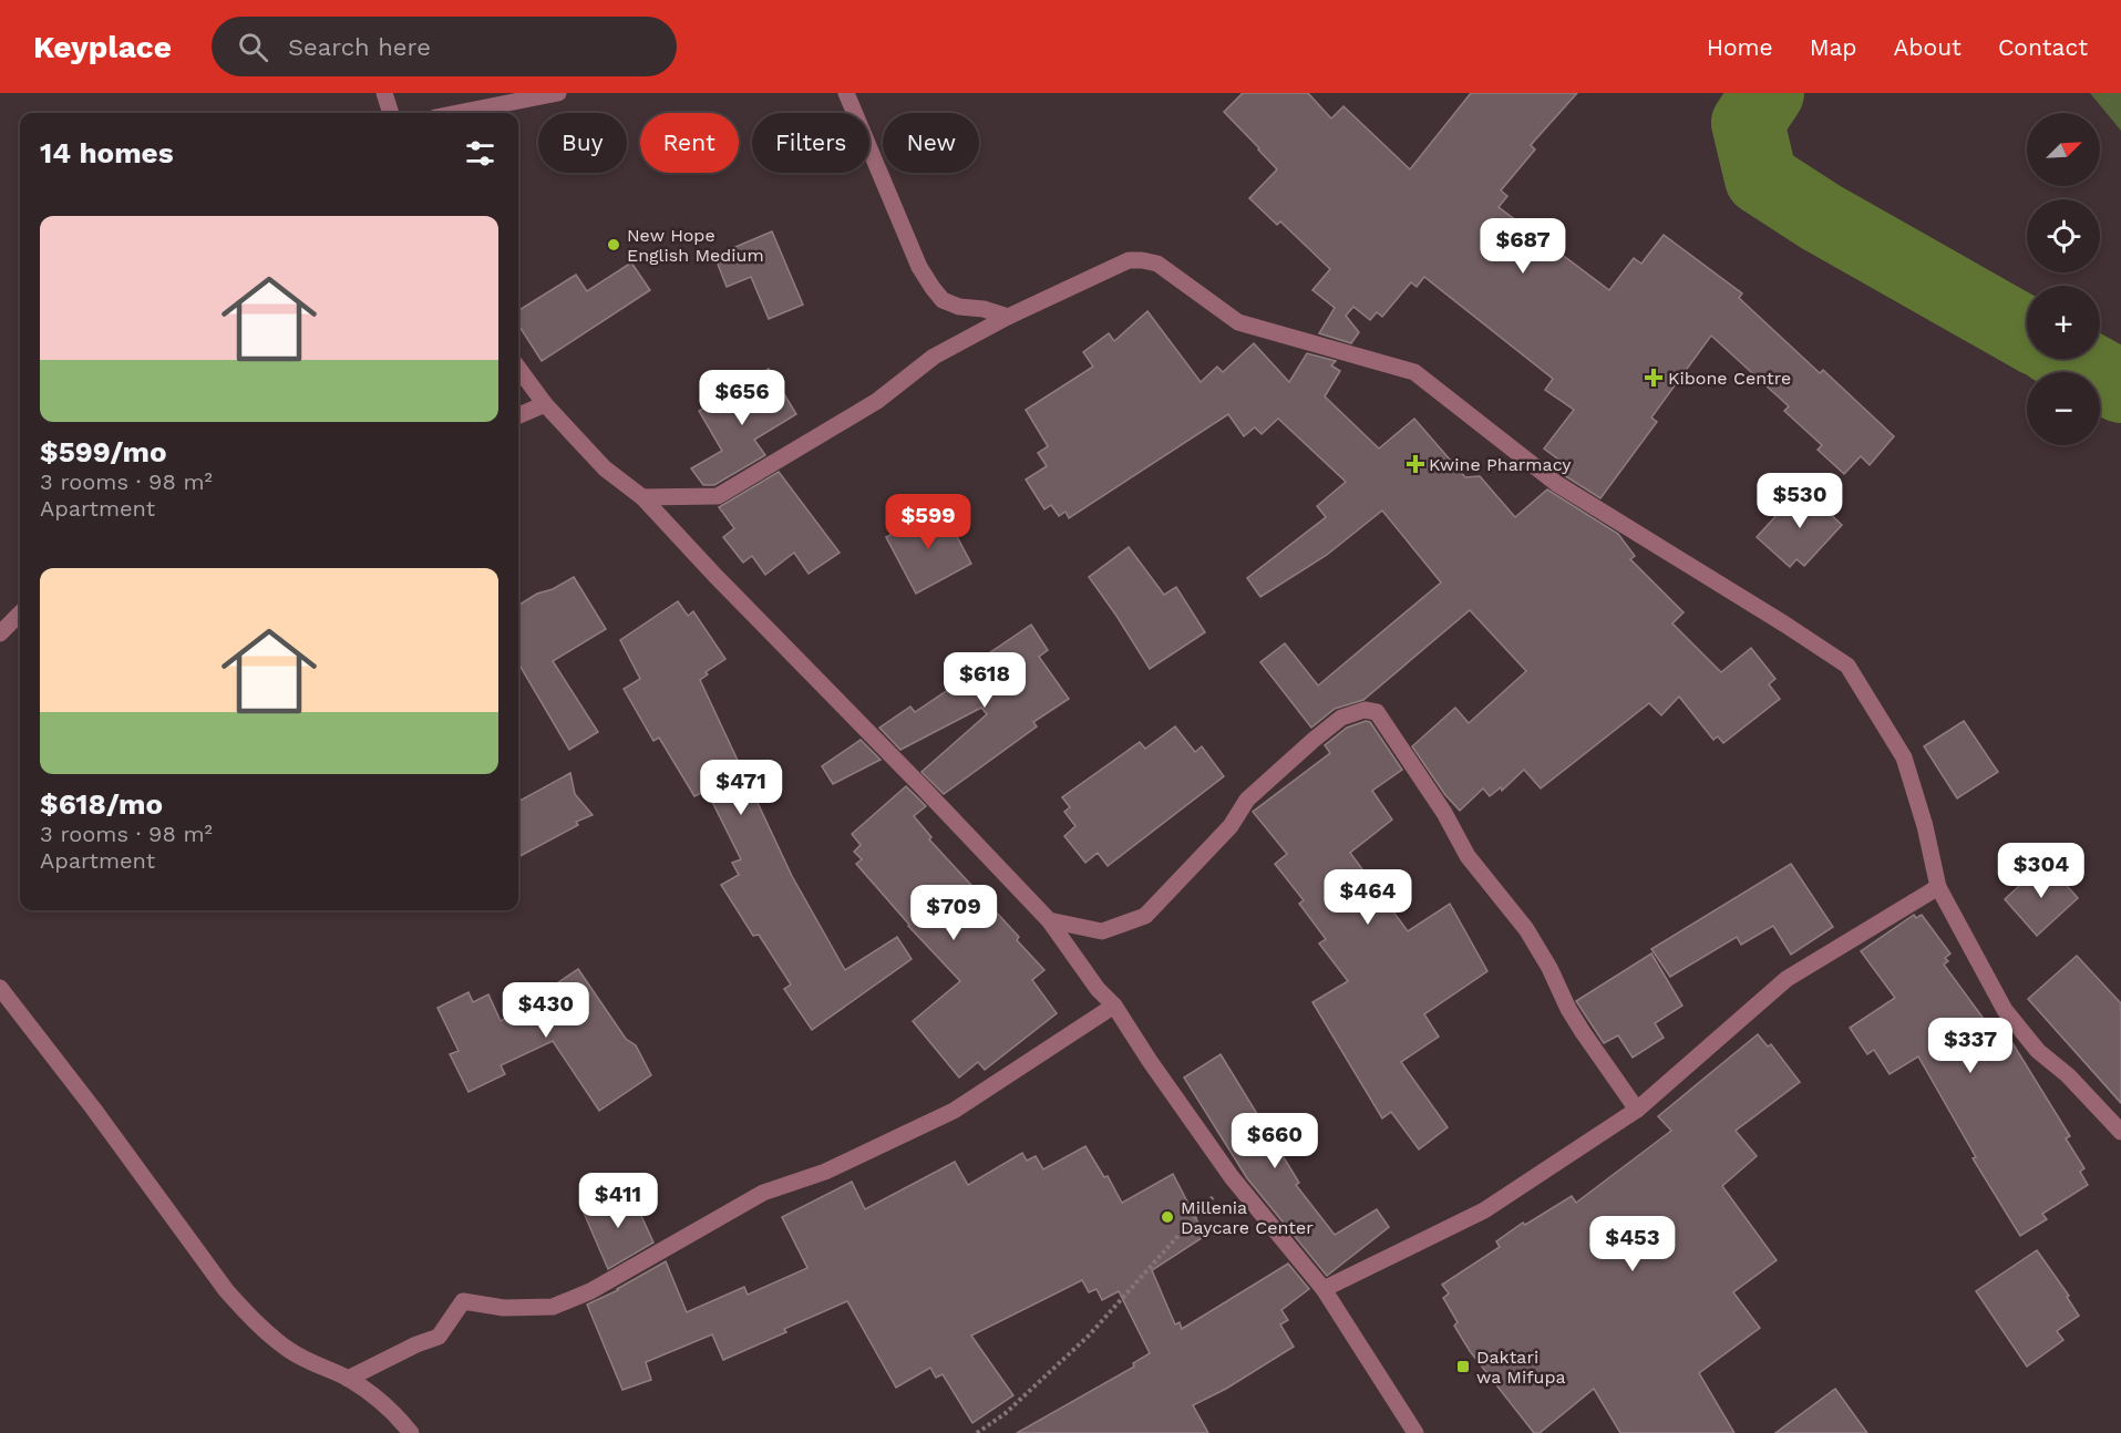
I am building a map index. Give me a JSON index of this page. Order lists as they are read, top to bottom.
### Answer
{
  "places": {
    "other": ["New Hope English Medium", "Millenia Daycare Center"],
    "health": ["Kibone Centre", "Kwine Pharmacy"],
    "transit": ["Daktari wa Mifupa"]
  },
  "north": "top right",
  "page": {
    "header": "Keyplace",
    "search": "Search here",
    "nav": [
      "Home",
      "Map",
      "About",
      "Contact"
    ],
    "map_buttons": ["+", "−"],
    "chip": [
      "Buy",
      "Rent",
      "Filters",
      "New"
    ],
    "heading": "14 homes",
    "list": [
      {
        "name": "$599/mo",
        "note": "3 rooms · 98 m² · Apartment"
      },
      {
        "name": "$618/mo",
        "note": "3 rooms · 98 m² · Apartment"
      }
    ],
    "price": [
      "$687",
      "$656",
      "$530",
      "$599",
      "$618",
      "$471",
      "$304",
      "$464",
      "$709",
      "$430",
      "$337",
      "$660",
      "$411",
      "$453"
    ]
  }
}
